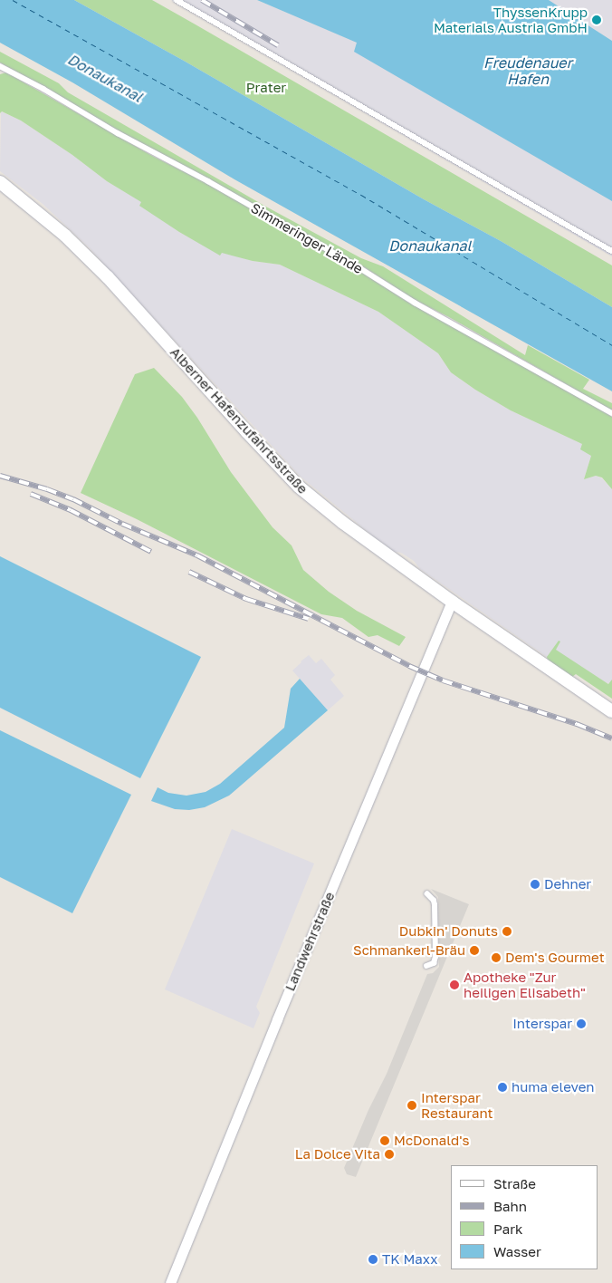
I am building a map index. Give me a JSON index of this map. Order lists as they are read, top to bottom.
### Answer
{
  "streets": {
    "street": ["Alberner Hafenzufahrtsstraße", "Landwehrstraße"],
    "lane": ["Simmeringer Lände"]
  },
  "crossings": [
    ["Alberner Hafenzufahrtsstraße", "Landwehrstraße"]
  ],
  "water": ["Freudenauer Hafen", "Donaukanal"],
  "parks": ["Prater"],
  "places": [
    "ThyssenKrupp Materials Austria GmbH",
    "Dehner",
    "Dubkin' Donuts",
    "Schmankerl-Bräu",
    "Dem's Gourmet",
    "Apotheke \"Zur heiligen Elisabeth\"",
    "Interspar",
    "huma eleven",
    "Interspar Restaurant",
    "McDonald's",
    "La Dolce Vita",
    "TK Maxx"
  ],
  "legend": [
    "Straße",
    "Bahn",
    "Park",
    "Wasser"
  ]
}
